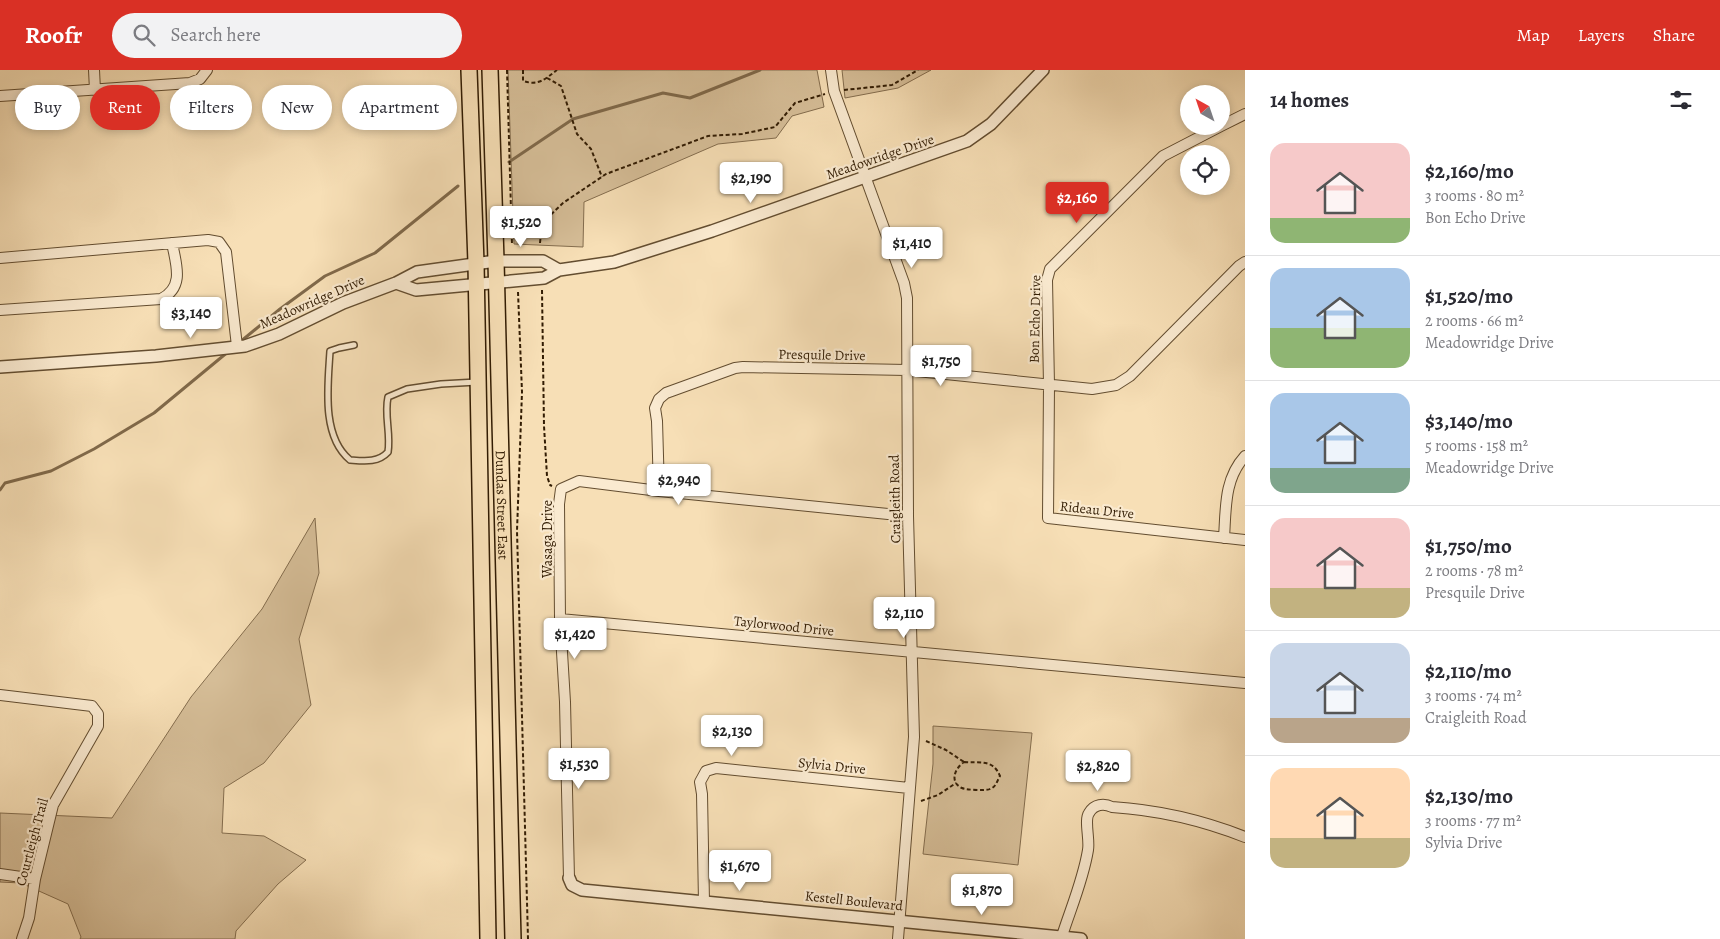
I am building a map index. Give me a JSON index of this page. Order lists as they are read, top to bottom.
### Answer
{
  "streets": {
    "main road": ["Dundas Street East"],
    "street": [
      "Meadowridge Drive",
      "Bon Echo Drive",
      "Presquile Drive",
      "Craigleith Road",
      "Rideau Drive",
      "Wasaga Drive",
      "Taylorwood Drive",
      "Sylvia Drive",
      "Courtleigh Trail",
      "Kestell Boulevard"
    ]
  },
  "crossings": [
    ["Meadowridge Drive", "Craigleith Road"],
    ["Meadowridge Drive", "Dundas Street East"],
    ["Bon Echo Drive", "Presquile Drive"],
    ["Bon Echo Drive", "Rideau Drive"],
    ["Presquile Drive", "Craigleith Road"],
    ["Presquile Drive", "Rideau Drive"],
    ["Presquile Drive", "Wasaga Drive"],
    ["Craigleith Road", "Wasaga Drive"],
    ["Craigleith Road", "Taylorwood Drive"],
    ["Craigleith Road", "Sylvia Drive"],
    ["Craigleith Road", "Kestell Boulevard"],
    ["Wasaga Drive", "Taylorwood Drive"],
    ["Wasaga Drive", "Kestell Boulevard"],
    ["Sylvia Drive", "Kestell Boulevard"]
  ],
  "north": "top left",
  "page": {
    "header": "Roofr",
    "search": "Search here",
    "nav": ["Map", "Layers", "Share"],
    "heading": "14 homes",
    "chip": [
      "Buy",
      "Rent",
      "Filters",
      "New",
      "Apartment"
    ],
    "list": [
      {
        "name": "$2,160/mo",
        "note": "3 rooms · 80 m² · Bon Echo Drive"
      },
      {
        "name": "$1,520/mo",
        "note": "2 rooms · 66 m² · Meadowridge Drive"
      },
      {
        "name": "$3,140/mo",
        "note": "5 rooms · 158 m² · Meadowridge Drive"
      },
      {
        "name": "$1,750/mo",
        "note": "2 rooms · 78 m² · Presquile Drive"
      },
      {
        "name": "$2,110/mo",
        "note": "3 rooms · 74 m² · Craigleith Road"
      },
      {
        "name": "$2,130/mo",
        "note": "3 rooms · 77 m² · Sylvia Drive"
      }
    ],
    "price": [
      "$2,190",
      "$2,160",
      "$1,520",
      "$1,410",
      "$3,140",
      "$1,750",
      "$2,940",
      "$2,110",
      "$1,420",
      "$2,130",
      "$1,530",
      "$2,820",
      "$1,670",
      "$1,870"
    ]
  }
}
